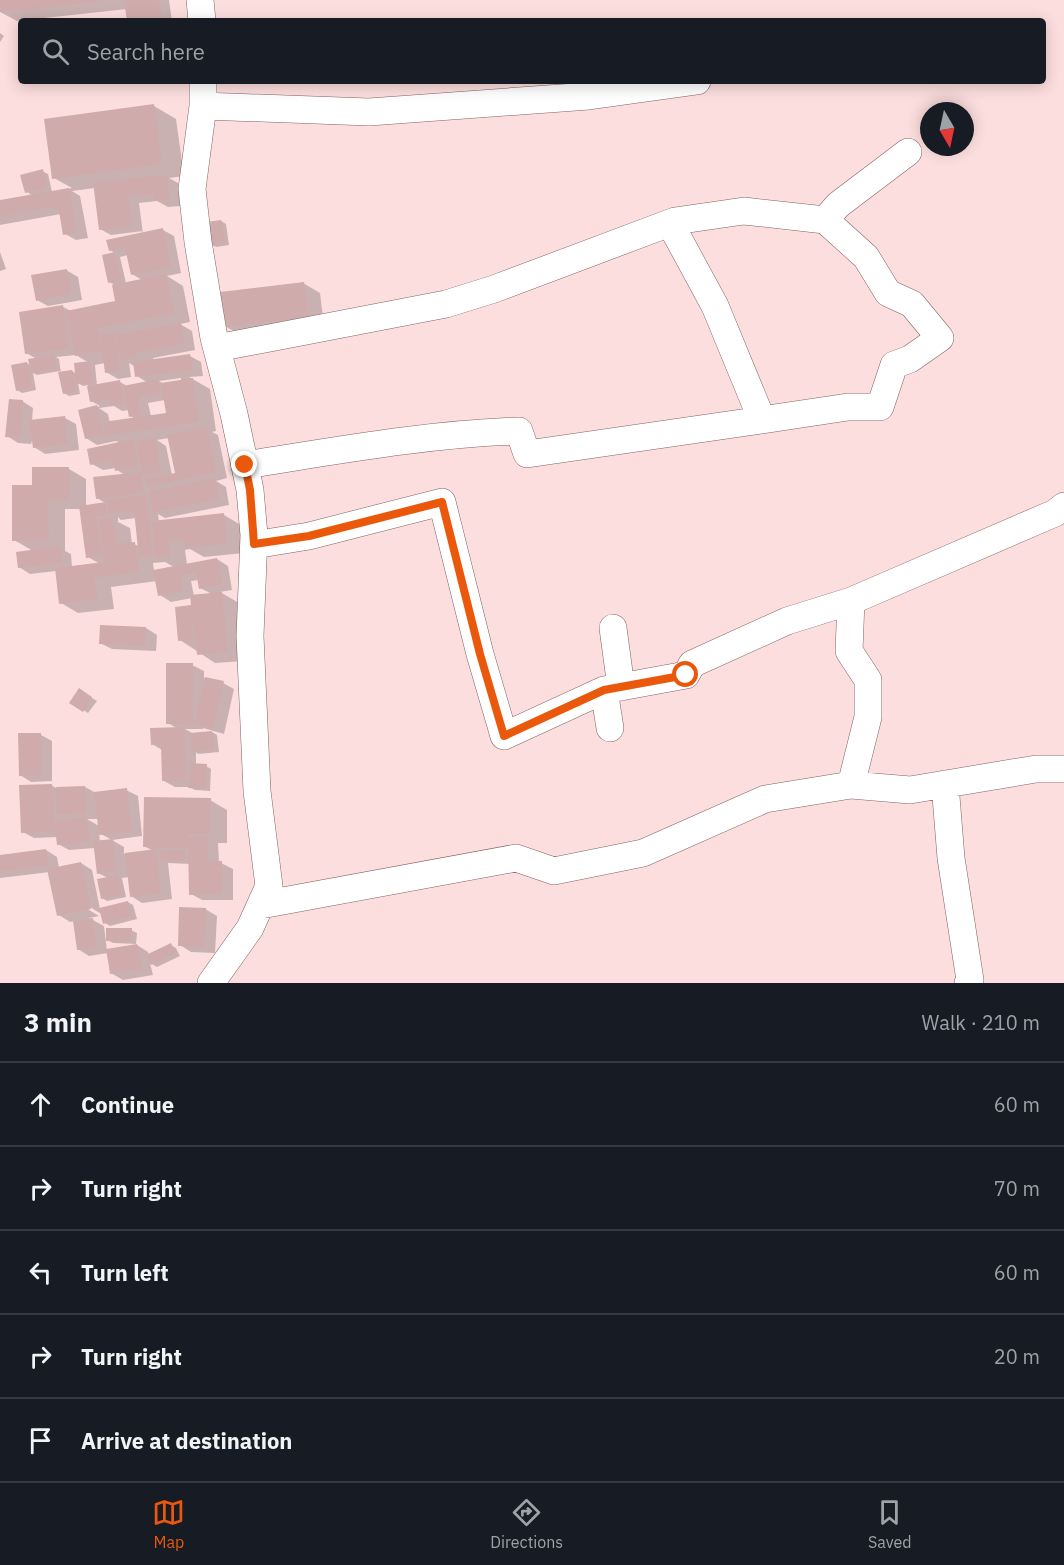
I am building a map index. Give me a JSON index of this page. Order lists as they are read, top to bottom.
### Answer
{
  "north": "bottom",
  "page": {
    "search": "Search here",
    "heading": ["3 min", "Walk · 210 m"],
    "list": [
      ["Continue", "60 m"],
      ["Turn right", "70 m"],
      ["Turn left", "60 m"],
      ["Turn right", "20 m"],
      "Arrive at destination"
    ],
    "nav": ["Map", "Directions", "Saved"]
  }
}
